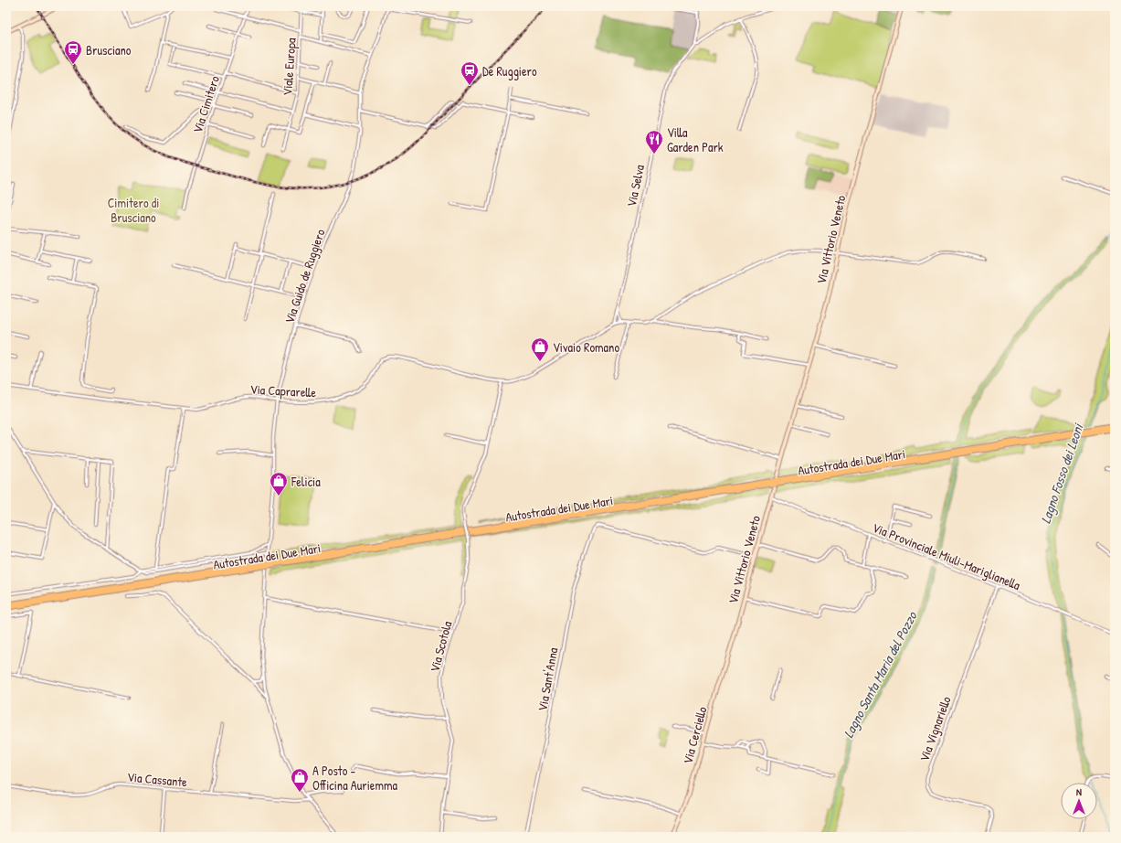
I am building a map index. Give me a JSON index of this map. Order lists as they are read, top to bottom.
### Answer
{
  "streets": {
    "highway": ["Autostrada dei Due Mari"],
    "street": [
      "Viale Europa",
      "Via Cimitero",
      "Via Selva",
      "Via Vittorio Veneto",
      "Via Guido de Ruggiero",
      "Via Caprarelle",
      "Via Provinciale Miuli-Mariglianella",
      "Via Scotola",
      "Via Sant'Anna",
      "Via Vignariello",
      "Via Cerciello",
      "Via Cassante"
    ]
  },
  "crossings": [
    ["Via Selva", "Via Caprarelle"],
    ["Via Vittorio Veneto", "Via Provinciale Miuli-Mariglianella"],
    ["Via Vittorio Veneto", "Via Sant'Anna"],
    ["Via Vittorio Veneto", "Via Cerciello"],
    ["Via Guido de Ruggiero", "Via Caprarelle"],
    ["Via Caprarelle", "Via Scotola"],
    ["Via Provinciale Miuli-Mariglianella", "Via Vignariello"]
  ],
  "water": ["Lagno Fosso dei Leoni", "Lagno Santa Maria del Pozzo"],
  "parks": ["Cimitero di Brusciano"],
  "places": {
    "station": ["Brusciano", "De Ruggiero"],
    "restaurant": ["Villa Garden Park"],
    "shop": ["Vivaio Romano", "Felicia", "A Posto - Officina Auriemma"]
  },
  "north": "top"
}
